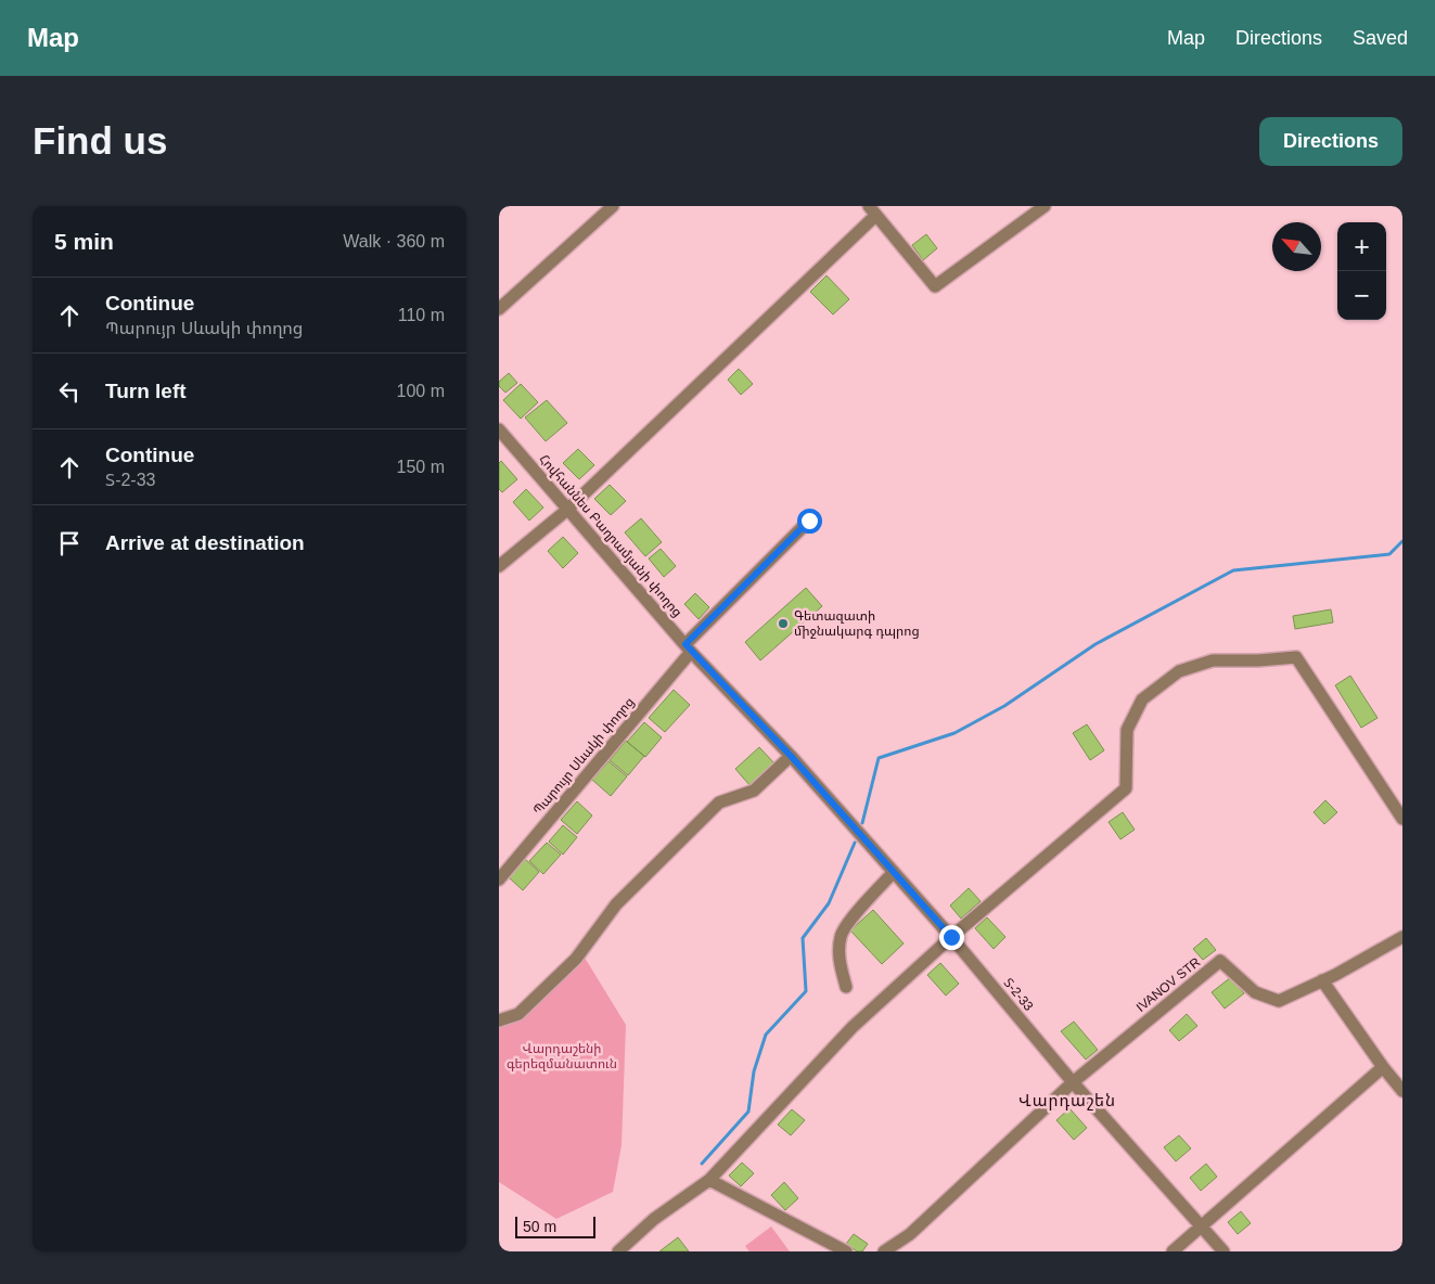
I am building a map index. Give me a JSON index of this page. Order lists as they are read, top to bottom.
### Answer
{
  "streets": {
    "street": [
      "Հովհաննես Բաղրամյանի փողոց",
      "Պարույր Սևակի փողոց",
      "IVANOV STR",
      "Տ-2-33"
    ]
  },
  "crossings": [
    ["Հովհաննես Բաղրամյանի փողոց", "Պարույր Սևակի փողոց"],
    ["Հովհաննես Բաղրամյանի փողոց", "Տ-2-33"],
    ["IVANOV STR", "Տ-2-33"]
  ],
  "districts": ["Վարդաշեն"],
  "parks": ["Վարդաշենի գերեզմանատուն"],
  "places": ["Գետազատի միջնակարգ դպրոց"],
  "scale_bar": "50 m",
  "north": "top left",
  "page": {
    "header": "Map",
    "nav": ["Map", "Directions", "Saved"],
    "buttons": "Directions",
    "title": "Find us",
    "heading": ["5 min", "Walk · 360 m"],
    "map_buttons": ["+", "−"],
    "list": [
      ["Continue", "Պարույր Սևակի փողոց", "110 m"],
      ["Turn left", "100 m"],
      ["Continue", "Տ-2-33", "150 m"],
      "Arrive at destination"
    ],
    "scale": "50 m"
  }
}
